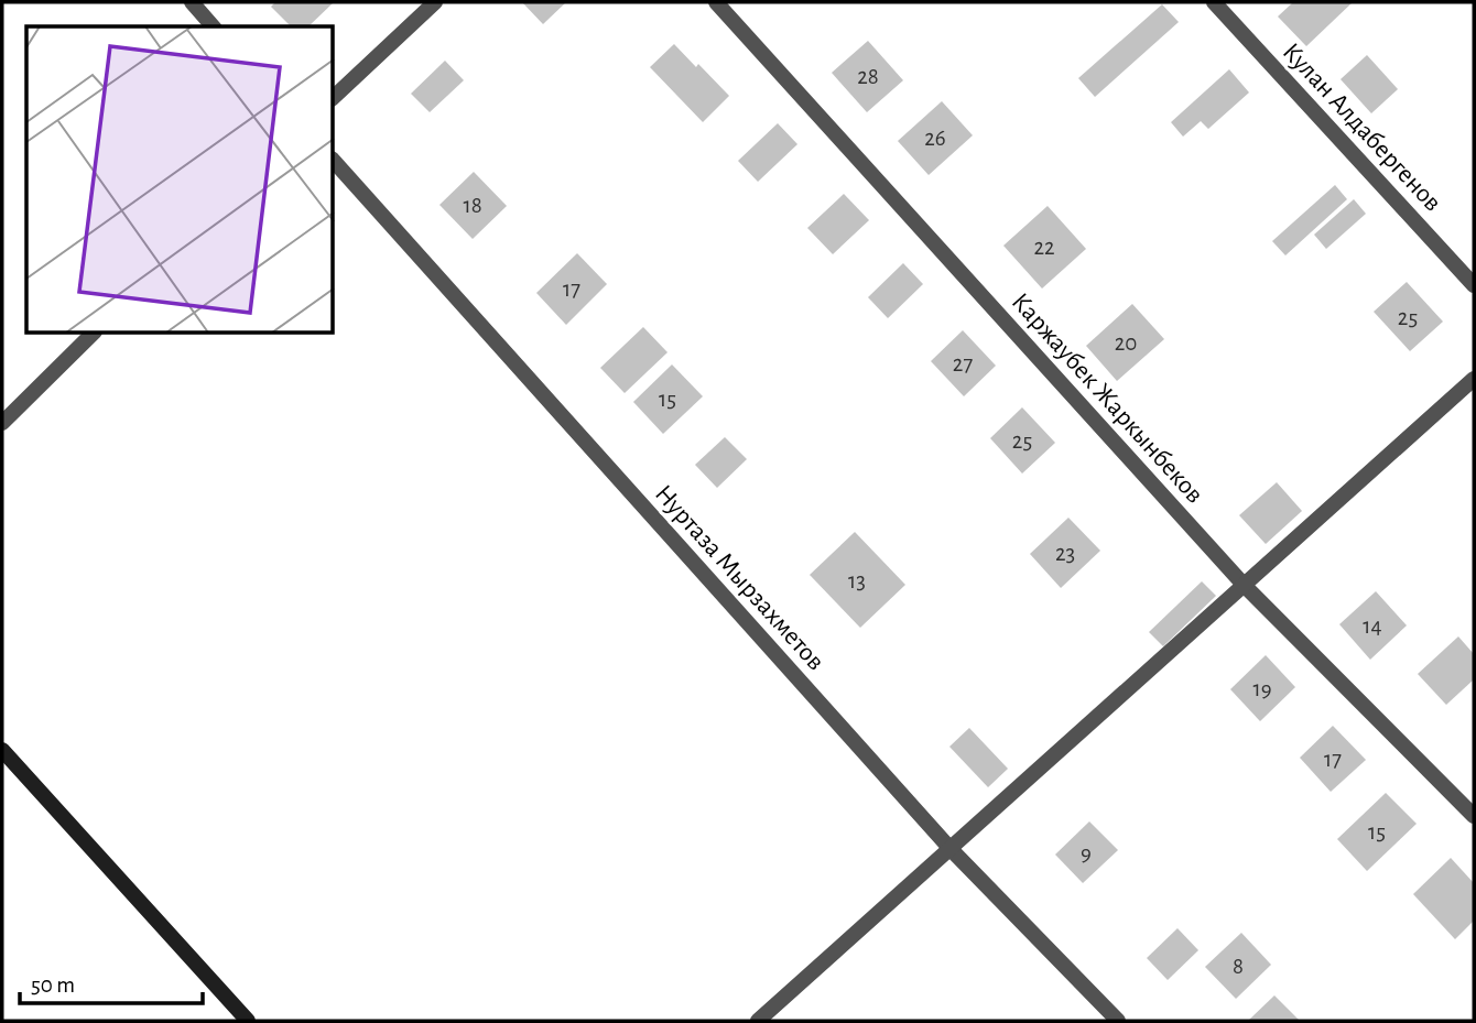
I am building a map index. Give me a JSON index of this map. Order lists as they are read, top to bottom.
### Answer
{
  "streets": {
    "street": ["Кулан Алдабергенов", "Каржаубек Жаркынбеков", "Нуртаза Мырзахметов"]
  },
  "house_numbers": [
    "28",
    "26",
    "18",
    "22",
    "17",
    "25",
    "20",
    "27",
    "15",
    "25",
    "23",
    "13",
    "14",
    "19",
    "17",
    "15",
    "9",
    "8"
  ],
  "scale_bar": "50 m"
}
